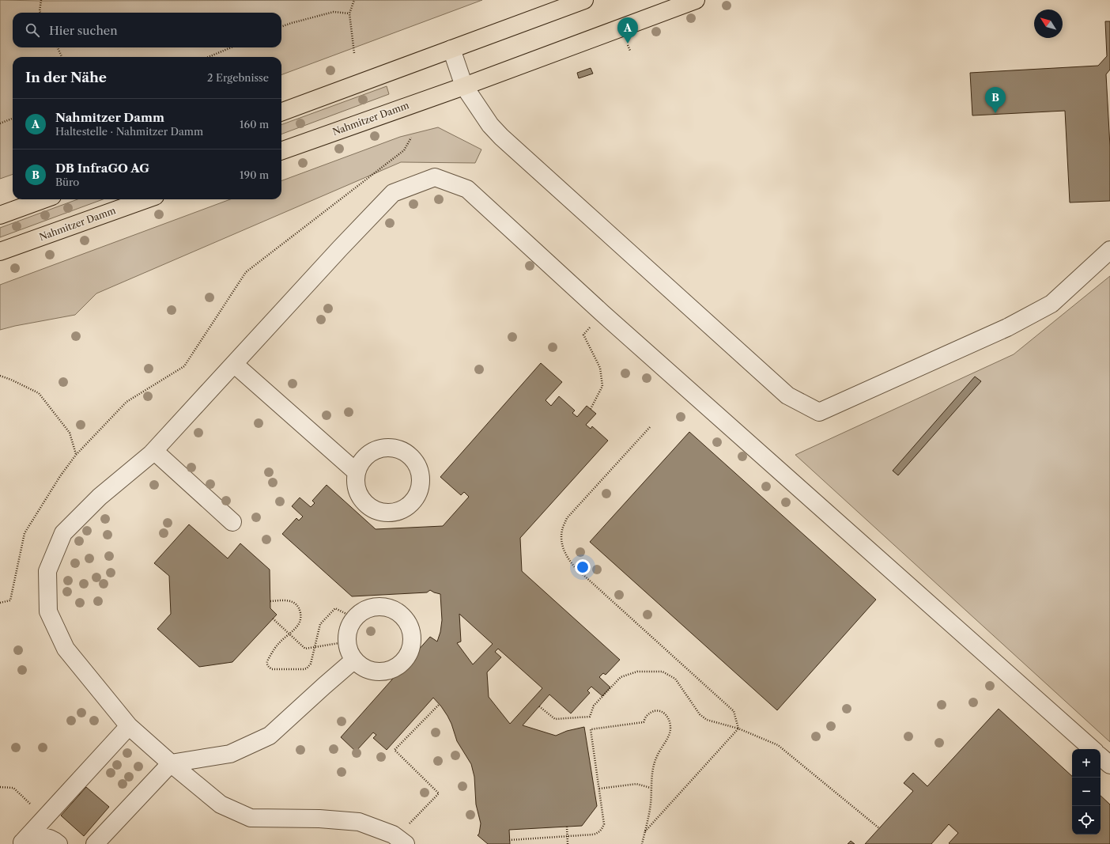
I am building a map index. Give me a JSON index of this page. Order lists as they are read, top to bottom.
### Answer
{
  "streets": {
    "main road": ["Nahmitzer Damm"]
  },
  "north": "top left",
  "page": {
    "search": "Hier suchen",
    "pins": ["A", "B"],
    "heading": ["In der Nähe", "2 Ergebnisse"],
    "list": [
      {
        "mark": "A",
        "name": "Nahmitzer Damm",
        "note": "Haltestelle · Nahmitzer Damm",
        "value": "160 m"
      },
      {
        "mark": "B",
        "name": "DB InfraGO AG",
        "note": "Büro",
        "value": "190 m"
      }
    ],
    "map_buttons": ["+", "−"]
  }
}
